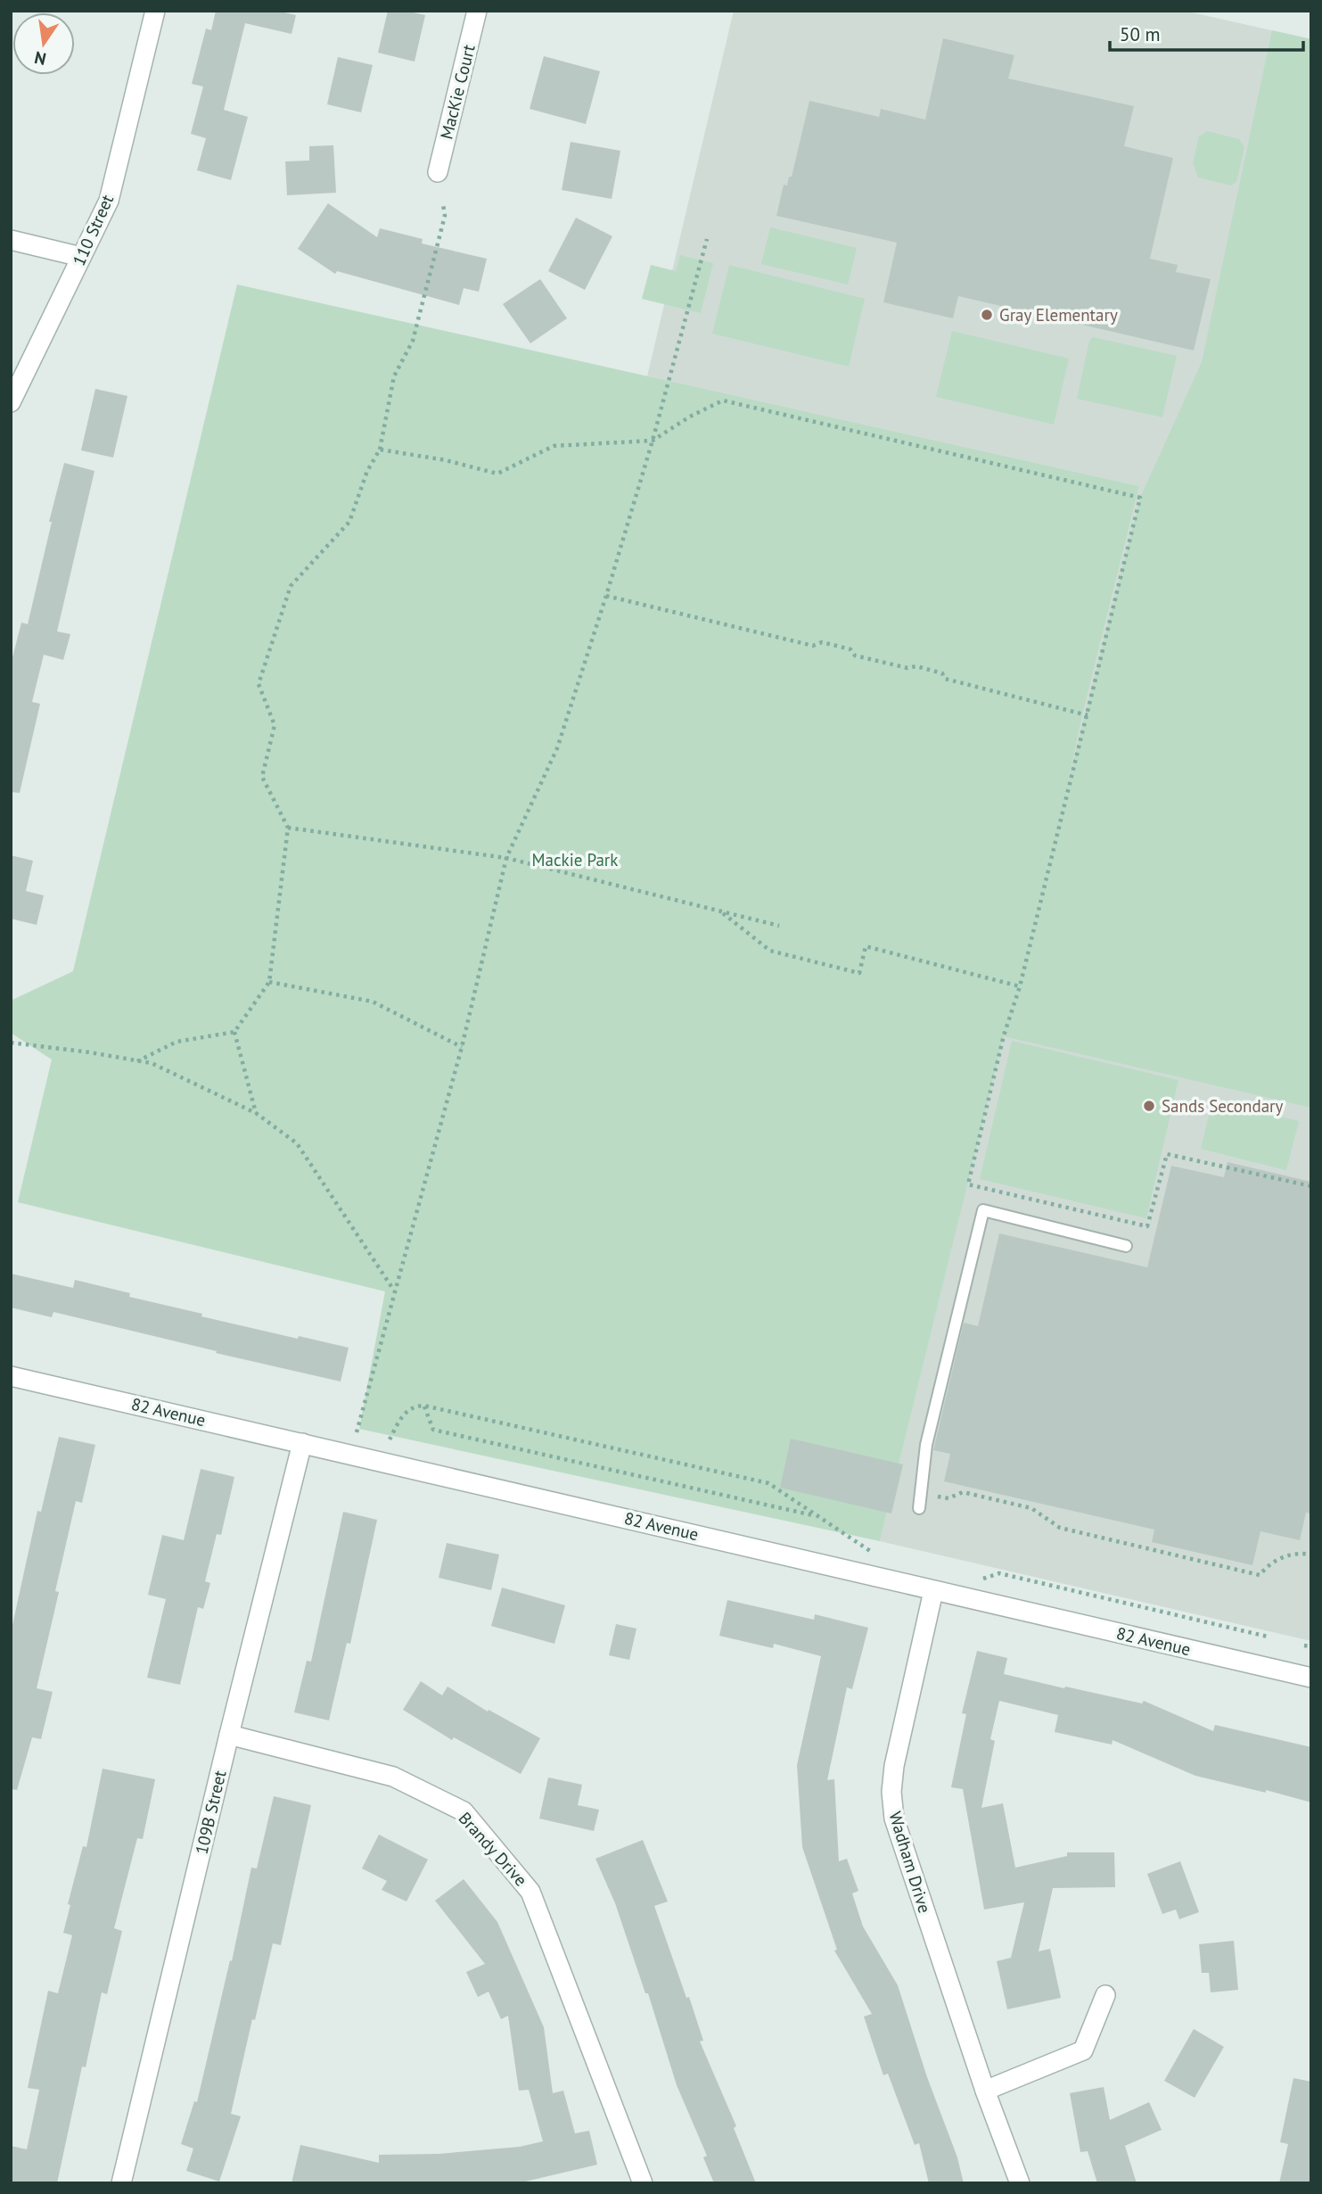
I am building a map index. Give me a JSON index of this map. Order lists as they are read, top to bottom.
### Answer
{
  "streets": {
    "street": [
      "MacKie Court",
      "110 Street",
      "82 Avenue",
      "109B Street",
      "Brandy Drive",
      "Wadham Drive"
    ]
  },
  "crossings": [
    ["82 Avenue", "109B Street"],
    ["82 Avenue", "Wadham Drive"],
    ["109B Street", "Brandy Drive"]
  ],
  "parks": ["Mackie Park"],
  "places": ["Gray Elementary", "Sands Secondary"],
  "scale_bar": "50 m",
  "north": "bottom"
}
